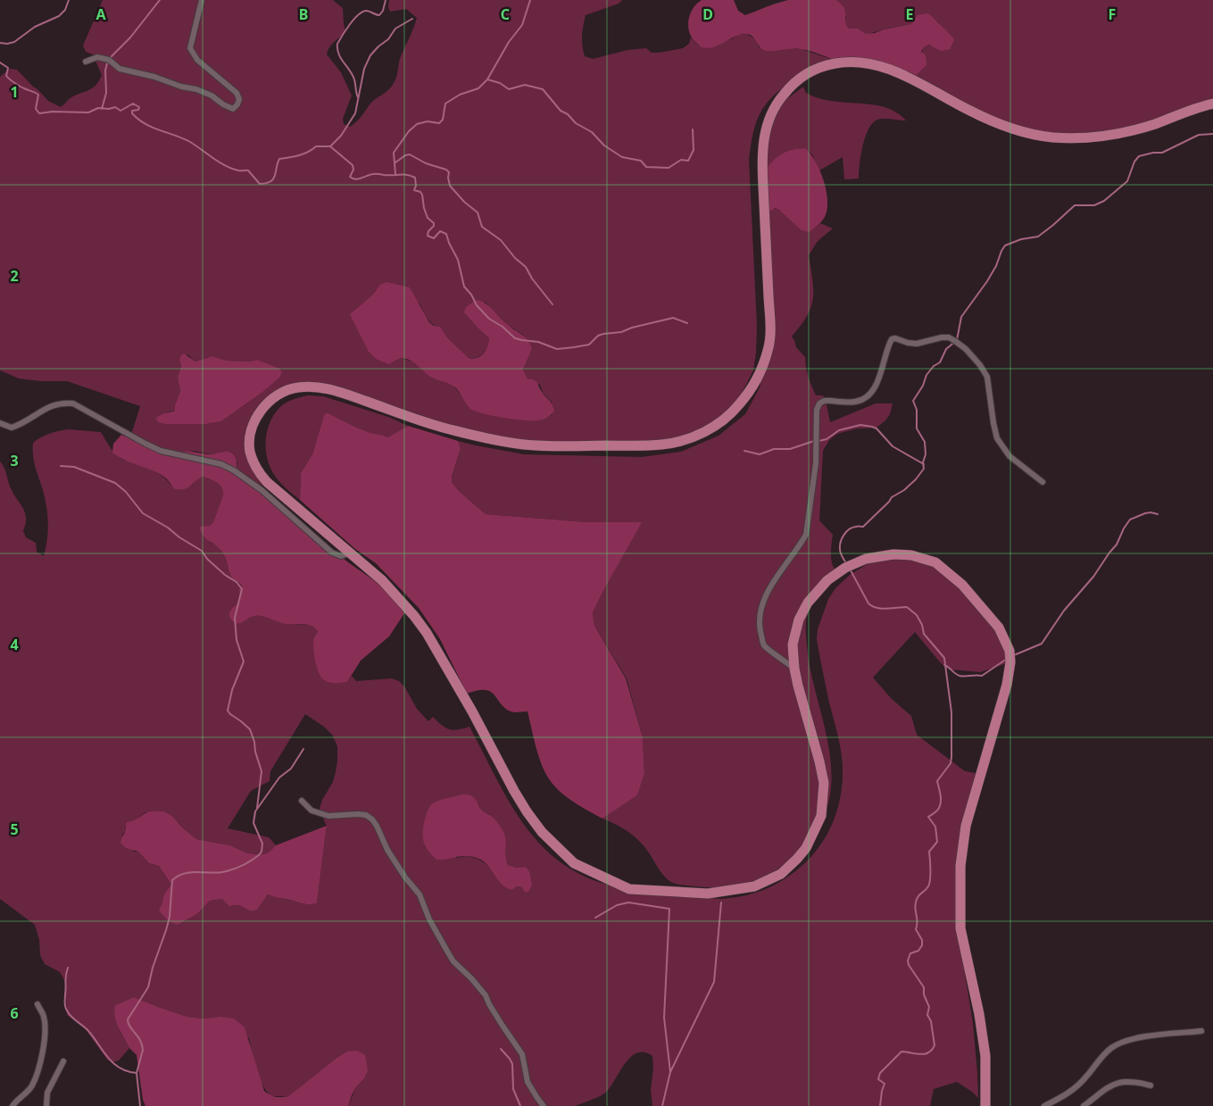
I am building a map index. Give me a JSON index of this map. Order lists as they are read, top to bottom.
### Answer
{
  "grid": {
    "columns": [
      "A",
      "B",
      "C",
      "D",
      "E",
      "F"
    ],
    "rows": [
      "1",
      "2",
      "3",
      "4",
      "5",
      "6"
    ]
  }
}
